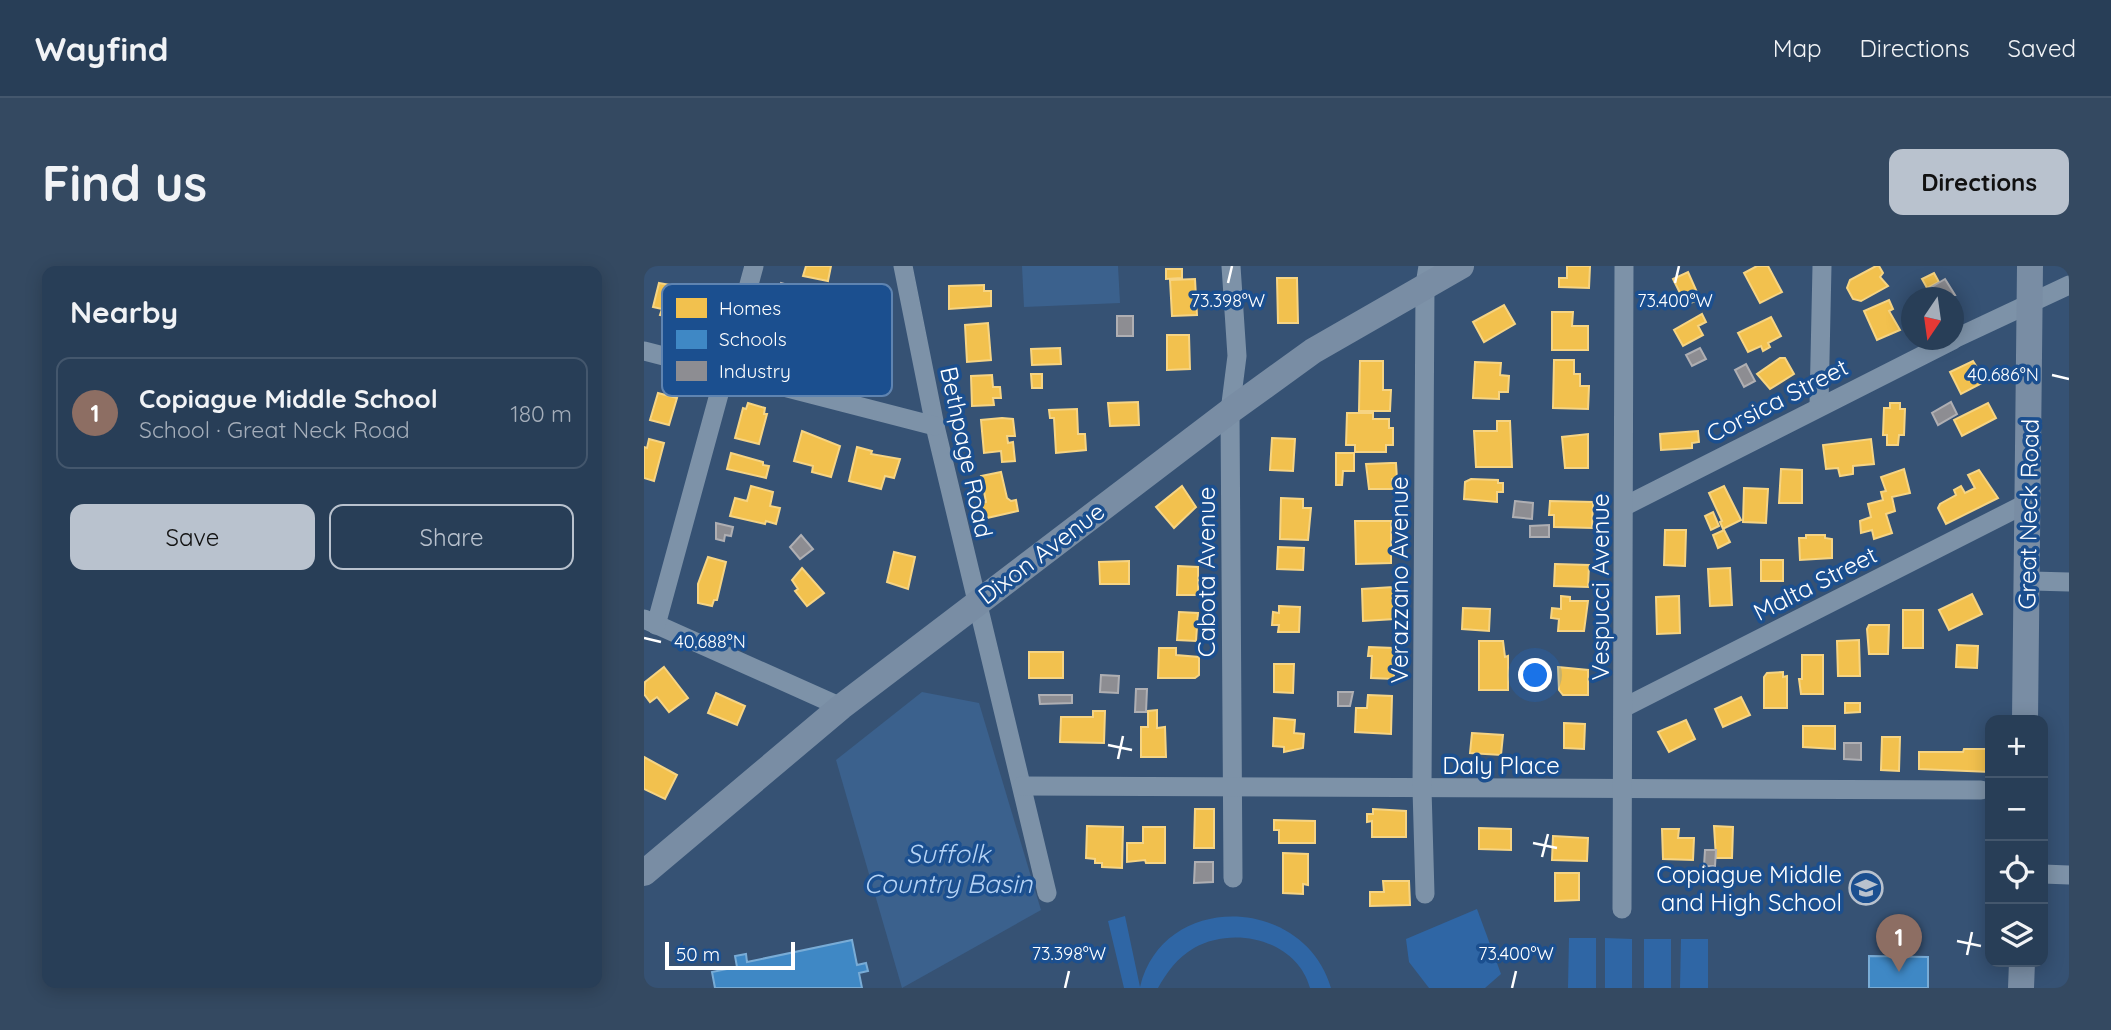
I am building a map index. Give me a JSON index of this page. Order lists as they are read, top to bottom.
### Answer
{
  "streets": {
    "main road": ["Great Neck Road", "Dixon Avenue"],
    "street": [
      "Corsica Street",
      "Bethpage Road",
      "Cabota Avenue",
      "Verazzano Avenue",
      "Malta Street",
      "Vespucci Avenue",
      "Daly Place"
    ]
  },
  "crossings": [
    ["Corsica Street", "Great Neck Road"],
    ["Corsica Street", "Vespucci Avenue"],
    ["Bethpage Road", "Dixon Avenue"],
    ["Bethpage Road", "Daly Place"],
    ["Great Neck Road", "Malta Street"],
    ["Dixon Avenue", "Cabota Avenue"],
    ["Dixon Avenue", "Verazzano Avenue"],
    ["Cabota Avenue", "Daly Place"],
    ["Verazzano Avenue", "Daly Place"],
    ["Malta Street", "Vespucci Avenue"],
    ["Vespucci Avenue", "Daly Place"]
  ],
  "water": ["Suffolk Country Basin"],
  "places": {
    "school or university": ["Copiague Middle and High School"]
  },
  "legend": ["Homes", "Schools", "Industry"],
  "scale_bar": "50 m",
  "north": "bottom",
  "page": {
    "header": "Wayfind",
    "nav": ["Map", "Directions", "Saved"],
    "buttons": [
      "Directions",
      ["Save", "Share"]
    ],
    "title": "Find us",
    "heading": "Nearby",
    "list": [
      {
        "mark": "1",
        "name": "Copiague Middle School",
        "note": "School · Great Neck Road",
        "value": "180 m"
      }
    ],
    "map_buttons": ["+", "−"],
    "pins": "1",
    "scale": "50 m"
  },
  "coordinates": [
    "73.398°W",
    "73.400°W",
    "40.686°N",
    "40.688°N"
  ]
}
